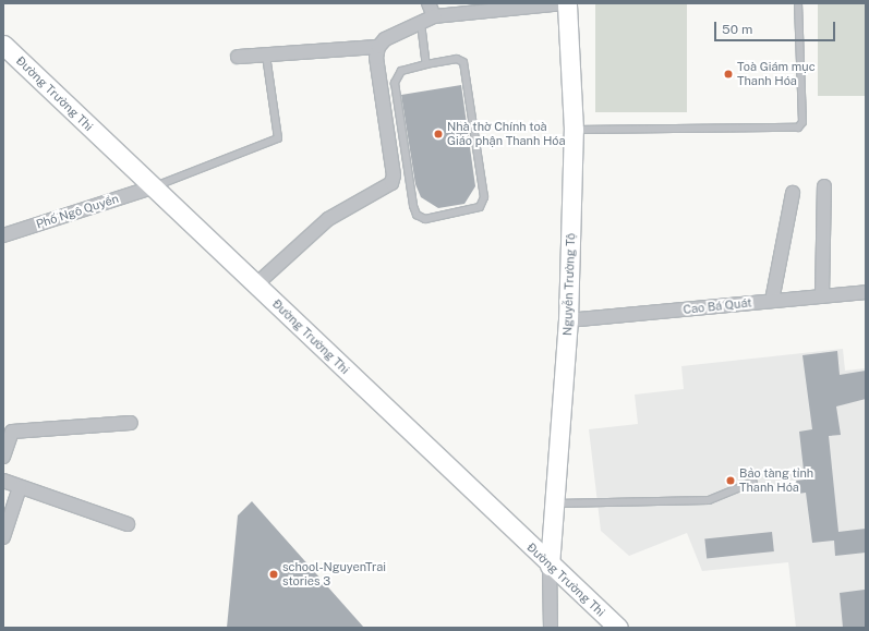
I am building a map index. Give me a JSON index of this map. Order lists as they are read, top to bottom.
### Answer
{
  "streets": {
    "main road": ["Đường Trường Thi", "Nguyễn Trường Tộ"],
    "street": ["Phố Ngô Quyền", "Cao Bá Quát"]
  },
  "crossings": [
    ["Đường Trường Thi", "Phố Ngô Quyền"],
    ["Đường Trường Thi", "Nguyễn Trường Tộ"],
    ["Nguyễn Trường Tộ", "Cao Bá Quát"]
  ],
  "places": [
    "Toà Giám mục Thanh Hóa",
    "Nhà thờ Chính toà Giáo phận Thanh Hóa",
    "Bảo tàng tỉnh Thanh Hóa",
    "school-NguyenTrai stories 3"
  ],
  "scale_bar": "50 m"
}
